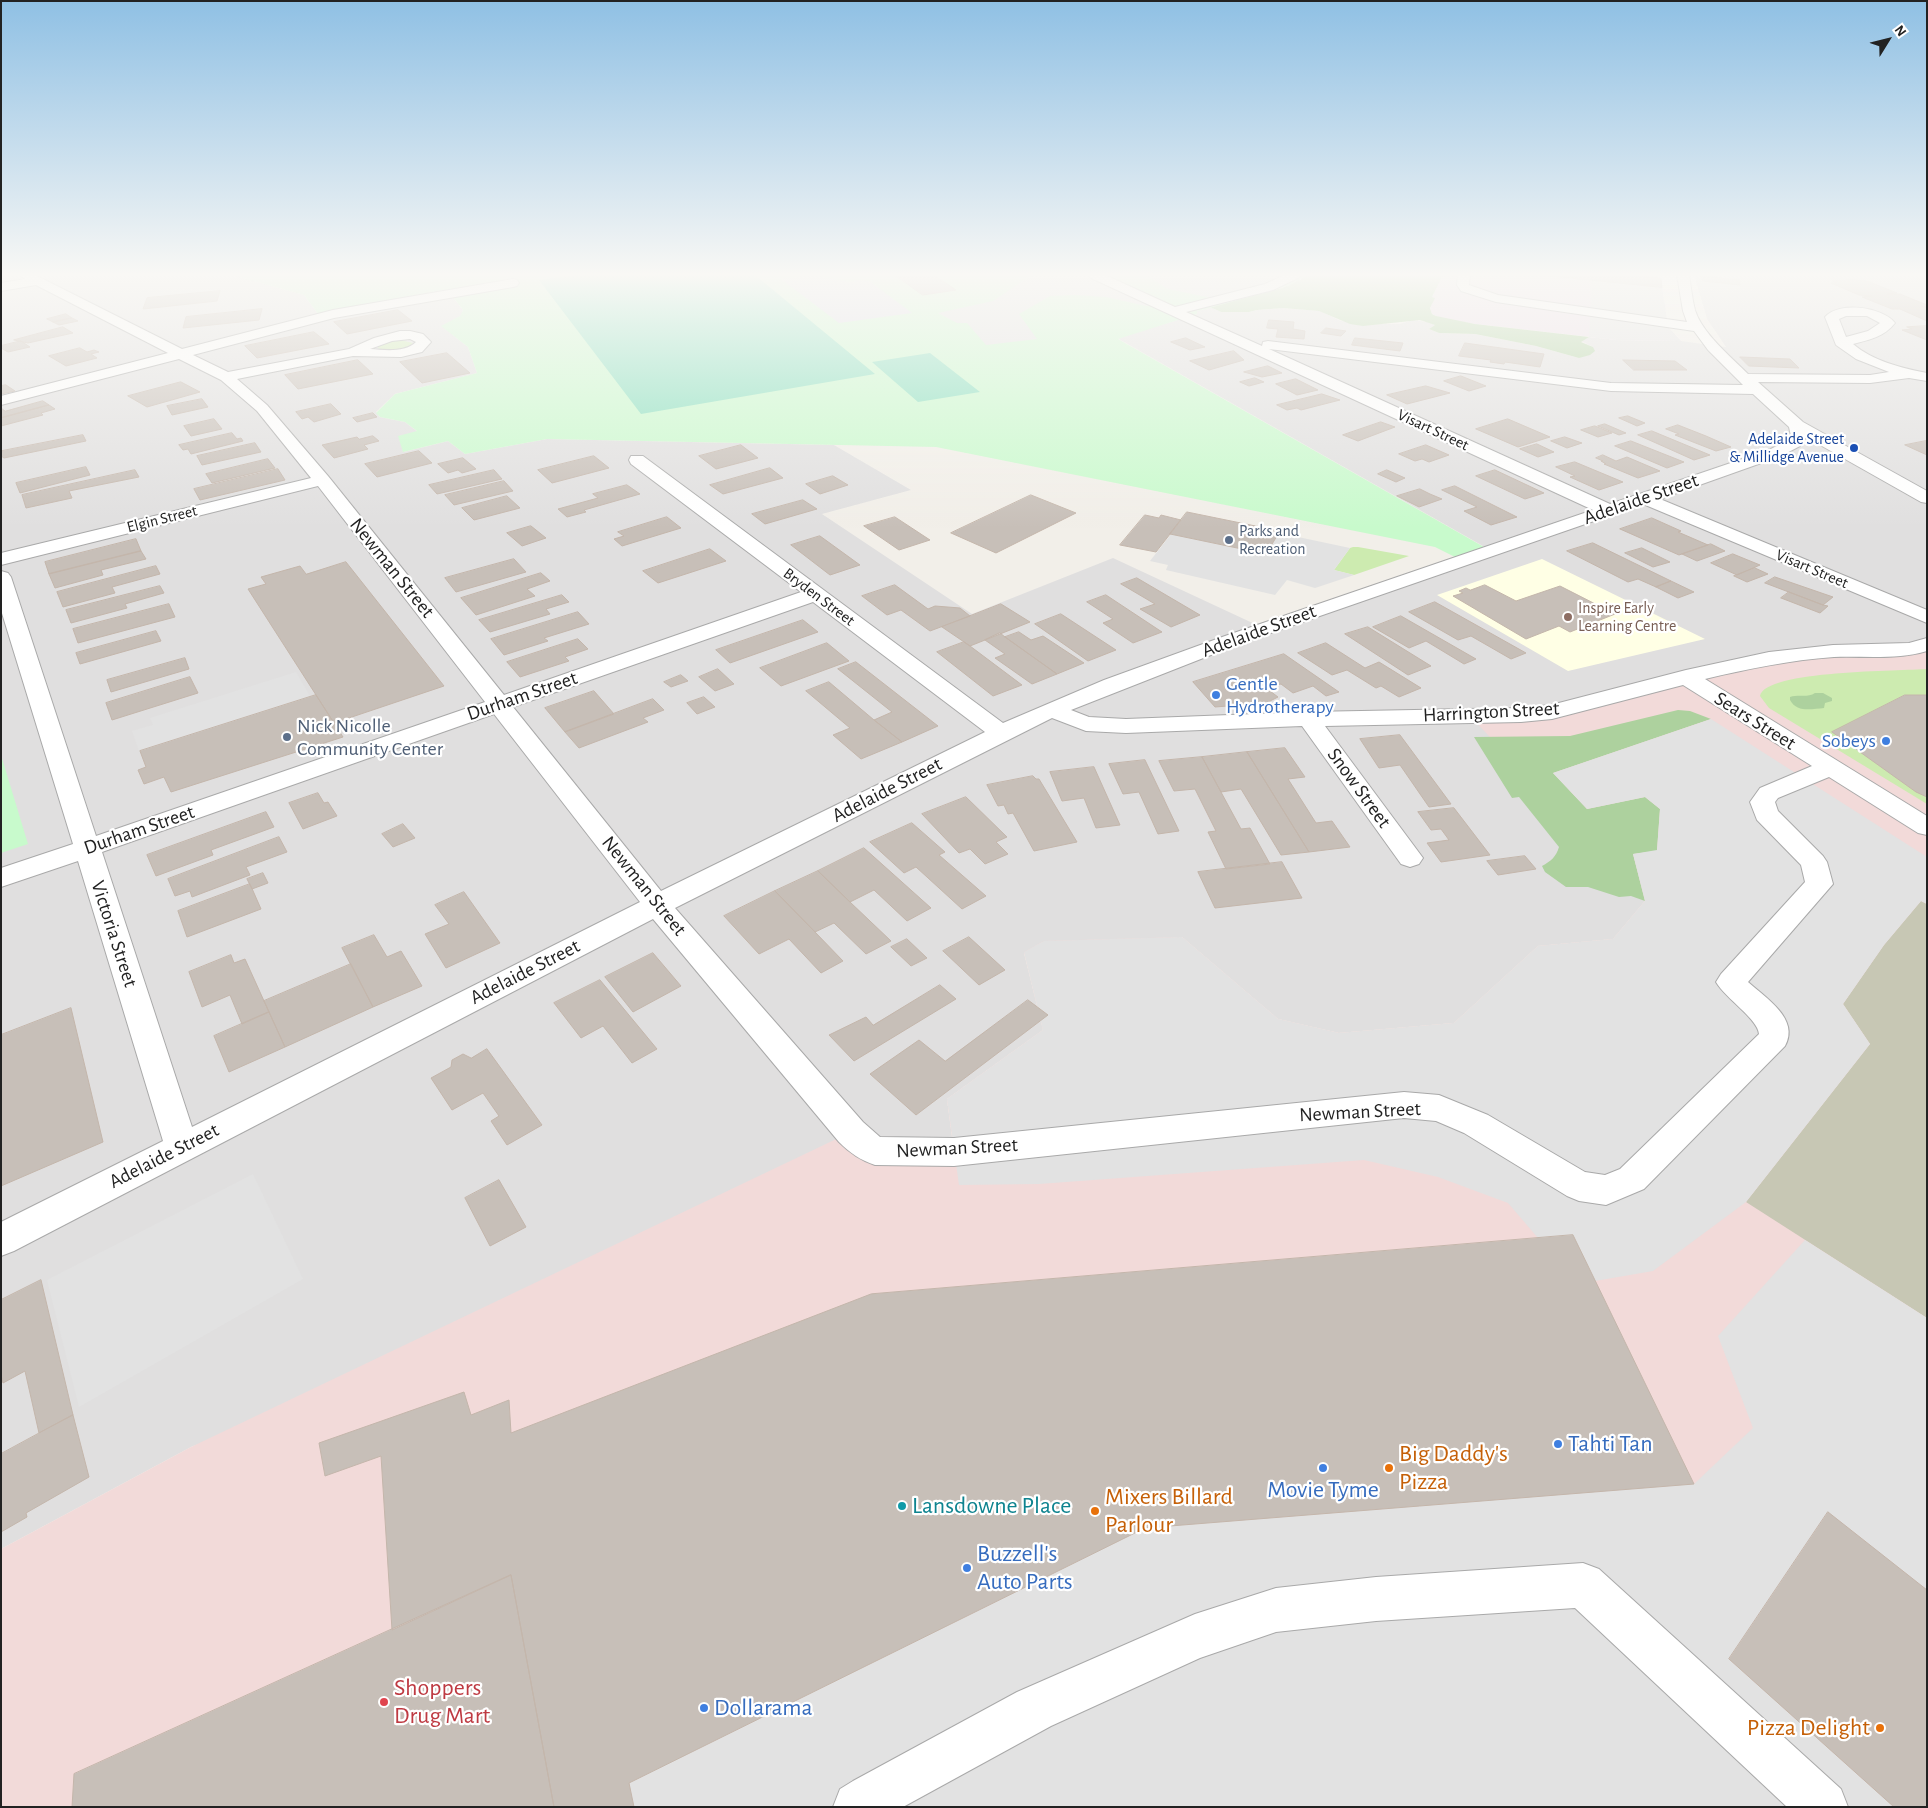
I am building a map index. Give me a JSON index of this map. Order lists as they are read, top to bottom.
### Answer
{
  "streets": {
    "street": [
      "Visart Street",
      "Adelaide Street",
      "Elgin Street",
      "Newman Street",
      "Bryden Street",
      "Durham Street",
      "Harrington Street",
      "Sears Street",
      "Snow Street",
      "Victoria Street"
    ]
  },
  "crossings": [
    ["Visart Street", "Adelaide Street"],
    ["Adelaide Street", "Newman Street"],
    ["Adelaide Street", "Bryden Street"],
    ["Adelaide Street", "Harrington Street"],
    ["Adelaide Street", "Victoria Street"],
    ["Elgin Street", "Newman Street"],
    ["Newman Street", "Durham Street"],
    ["Newman Street", "Sears Street"],
    ["Bryden Street", "Durham Street"],
    ["Durham Street", "Victoria Street"],
    ["Harrington Street", "Sears Street"],
    ["Harrington Street", "Snow Street"]
  ],
  "places": [
    "Adelaide Street & Millidge Avenue",
    "Parks and Recreation",
    "Inspire Early Learning Centre",
    "Gentle Hydrotherapy",
    "Nick Nicolle Community Center",
    "Sobeys",
    "Tahti Tan",
    "Movie Tyme",
    "Big Daddy's Pizza",
    "Lansdowne Place",
    "Mixers Billard Parlour",
    "Buzzell's Auto Parts",
    "Shoppers Drug Mart",
    "Dollarama",
    "Pizza Delight"
  ],
  "north": "top right"
}
